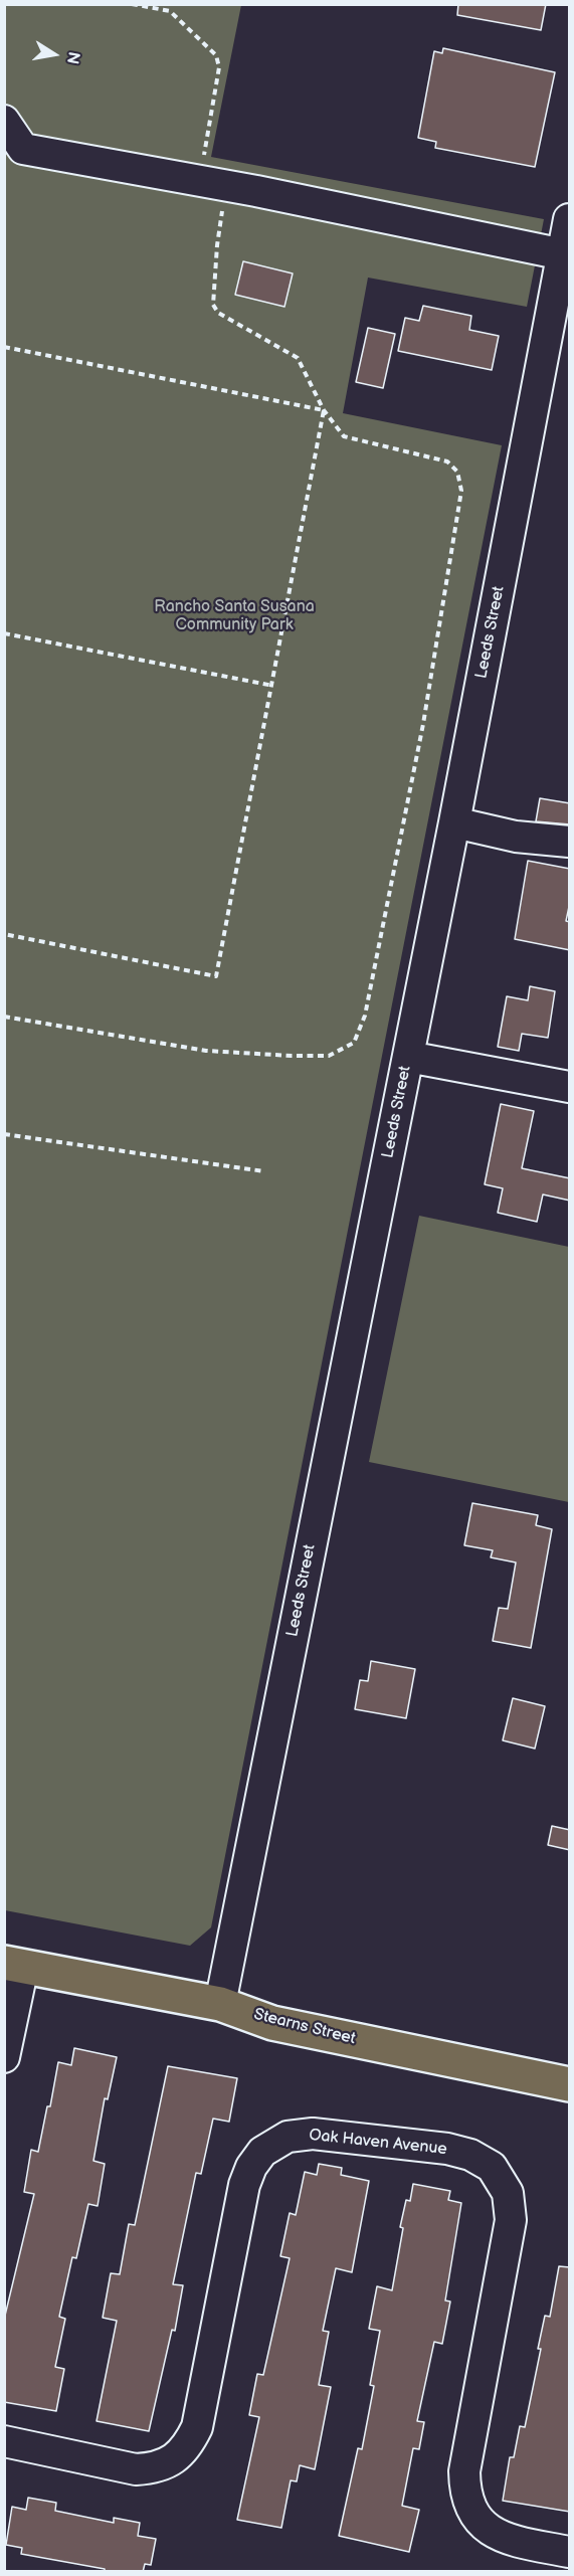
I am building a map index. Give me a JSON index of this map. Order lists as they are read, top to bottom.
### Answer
{
  "streets": {
    "main road": ["Stearns Street"],
    "street": ["Leeds Street", "Oak Haven Avenue"]
  },
  "crossings": [
    ["Leeds Street", "Stearns Street"]
  ],
  "parks": ["Rancho Santa Susana Community Park"],
  "north": "right"
}
